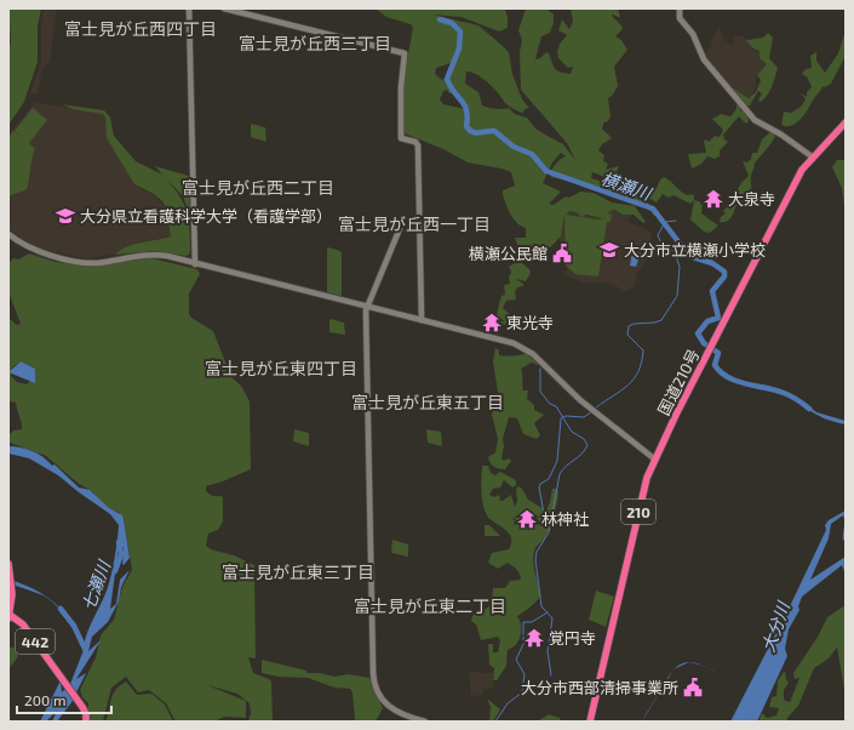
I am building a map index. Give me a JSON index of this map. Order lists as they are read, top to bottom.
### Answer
{
  "streets": {
    "highway": ["国道210号", "210", "442"]
  },
  "districts": [
    "富士見が丘西四丁目",
    "富士見が丘西三丁目",
    "富士見が丘西二丁目",
    "富士見が丘西一丁目",
    "富士見が丘東四丁目",
    "富士見が丘東五丁目",
    "富士見が丘東三丁目",
    "富士見が丘東二丁目"
  ],
  "water": ["横瀬川", "七瀬川", "大分川"],
  "places": {
    "temple": [
      "大泉寺",
      "東光寺",
      "林神社",
      "覚円寺"
    ],
    "school or university": ["大分県立看護科学大学（看護学部）", "大分市立横瀬小学校"],
    "public building": ["横瀬公民館", "大分市西部清掃事業所"]
  },
  "scale_bar": "200 m"
}
